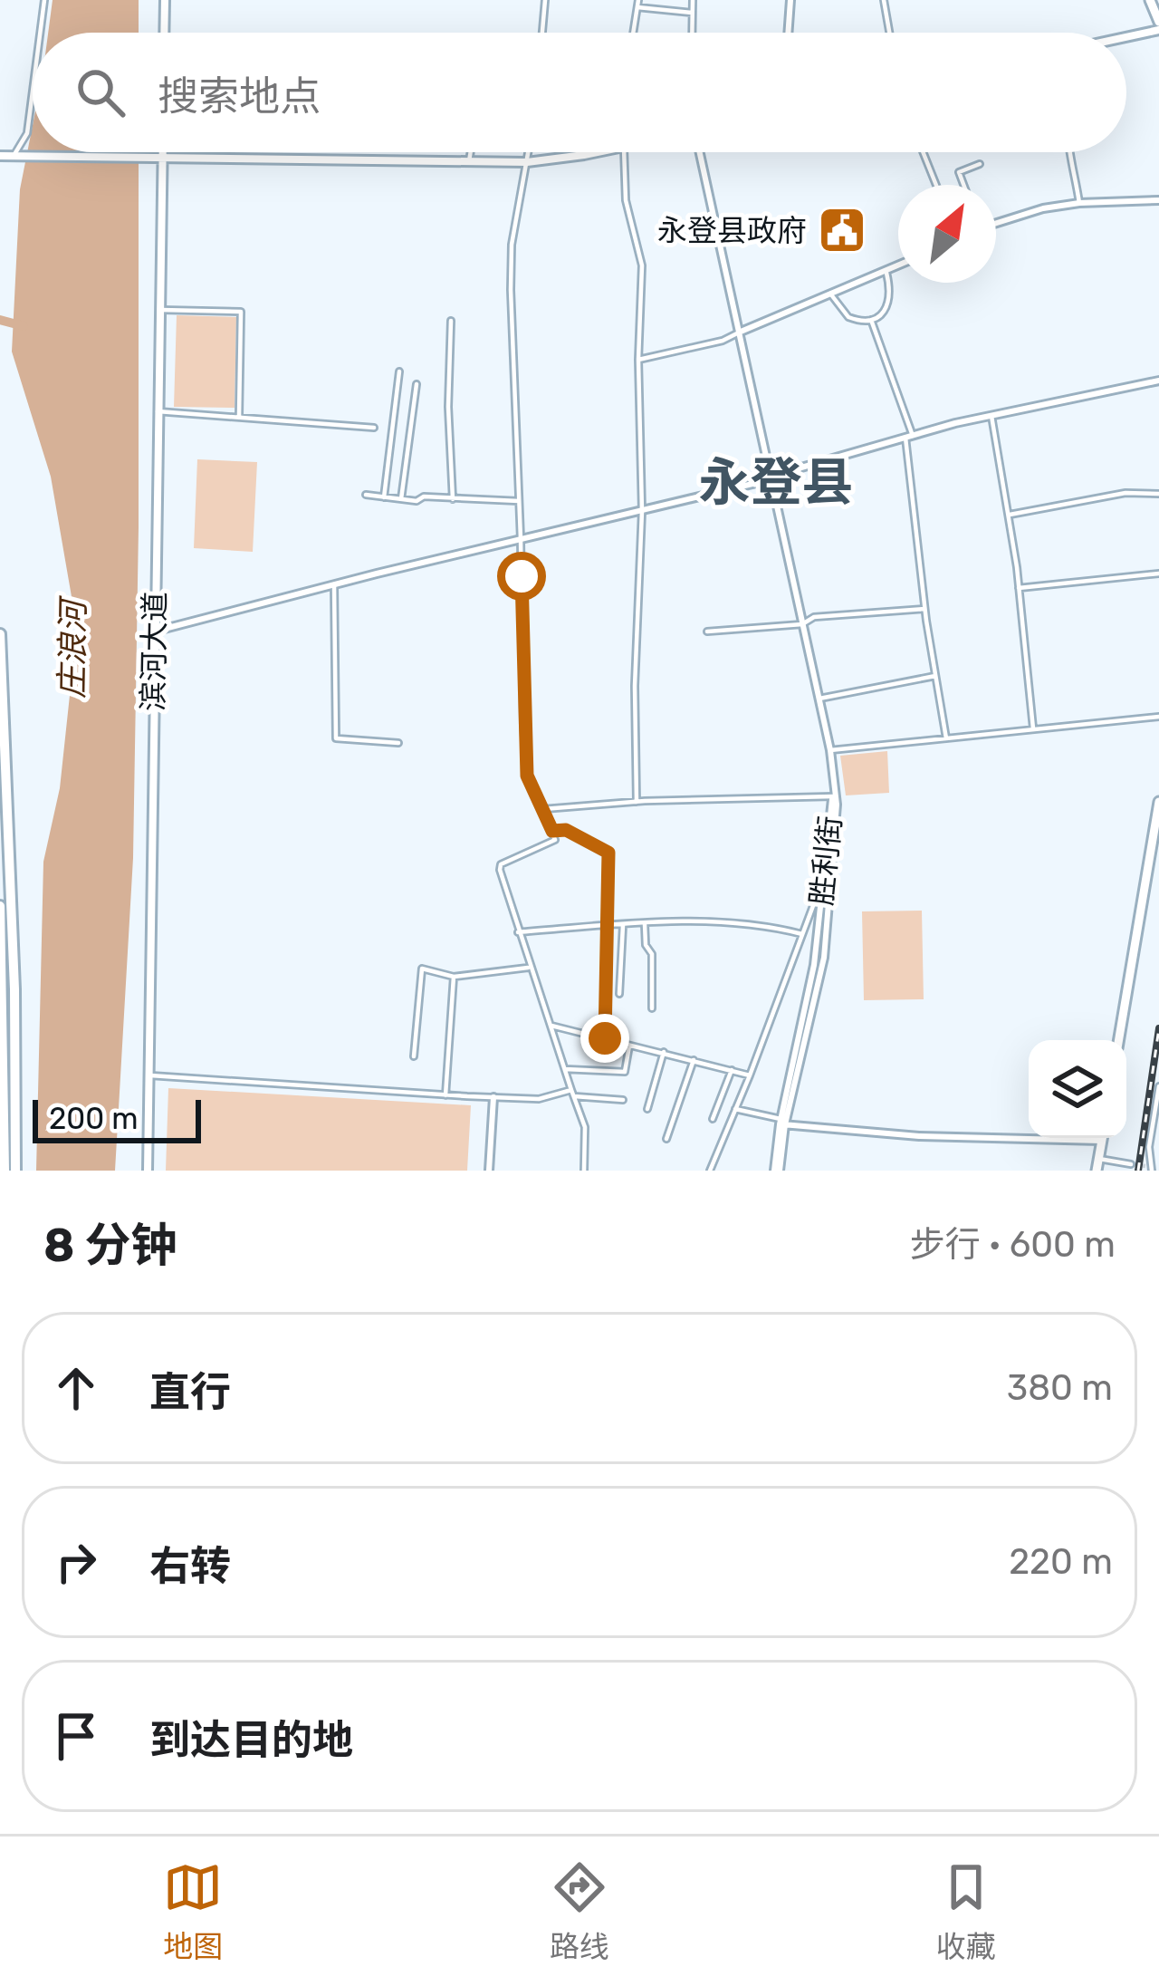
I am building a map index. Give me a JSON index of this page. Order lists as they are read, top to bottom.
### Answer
{
  "streets": {
    "main road": ["滨河大道"],
    "street": ["胜利街"]
  },
  "districts": ["永登县"],
  "water": ["庄浪河"],
  "places": {
    "public building": ["永登县政府"]
  },
  "scale_bar": "200 m",
  "north": "top right",
  "page": {
    "search": "搜索地点",
    "scale": "200 m",
    "heading": ["8 分钟", "步行 · 600 m"],
    "list": [
      ["直行", "380 m"],
      ["右转", "220 m"],
      "到达目的地"
    ],
    "nav": ["地图", "路线", "收藏"]
  }
}
